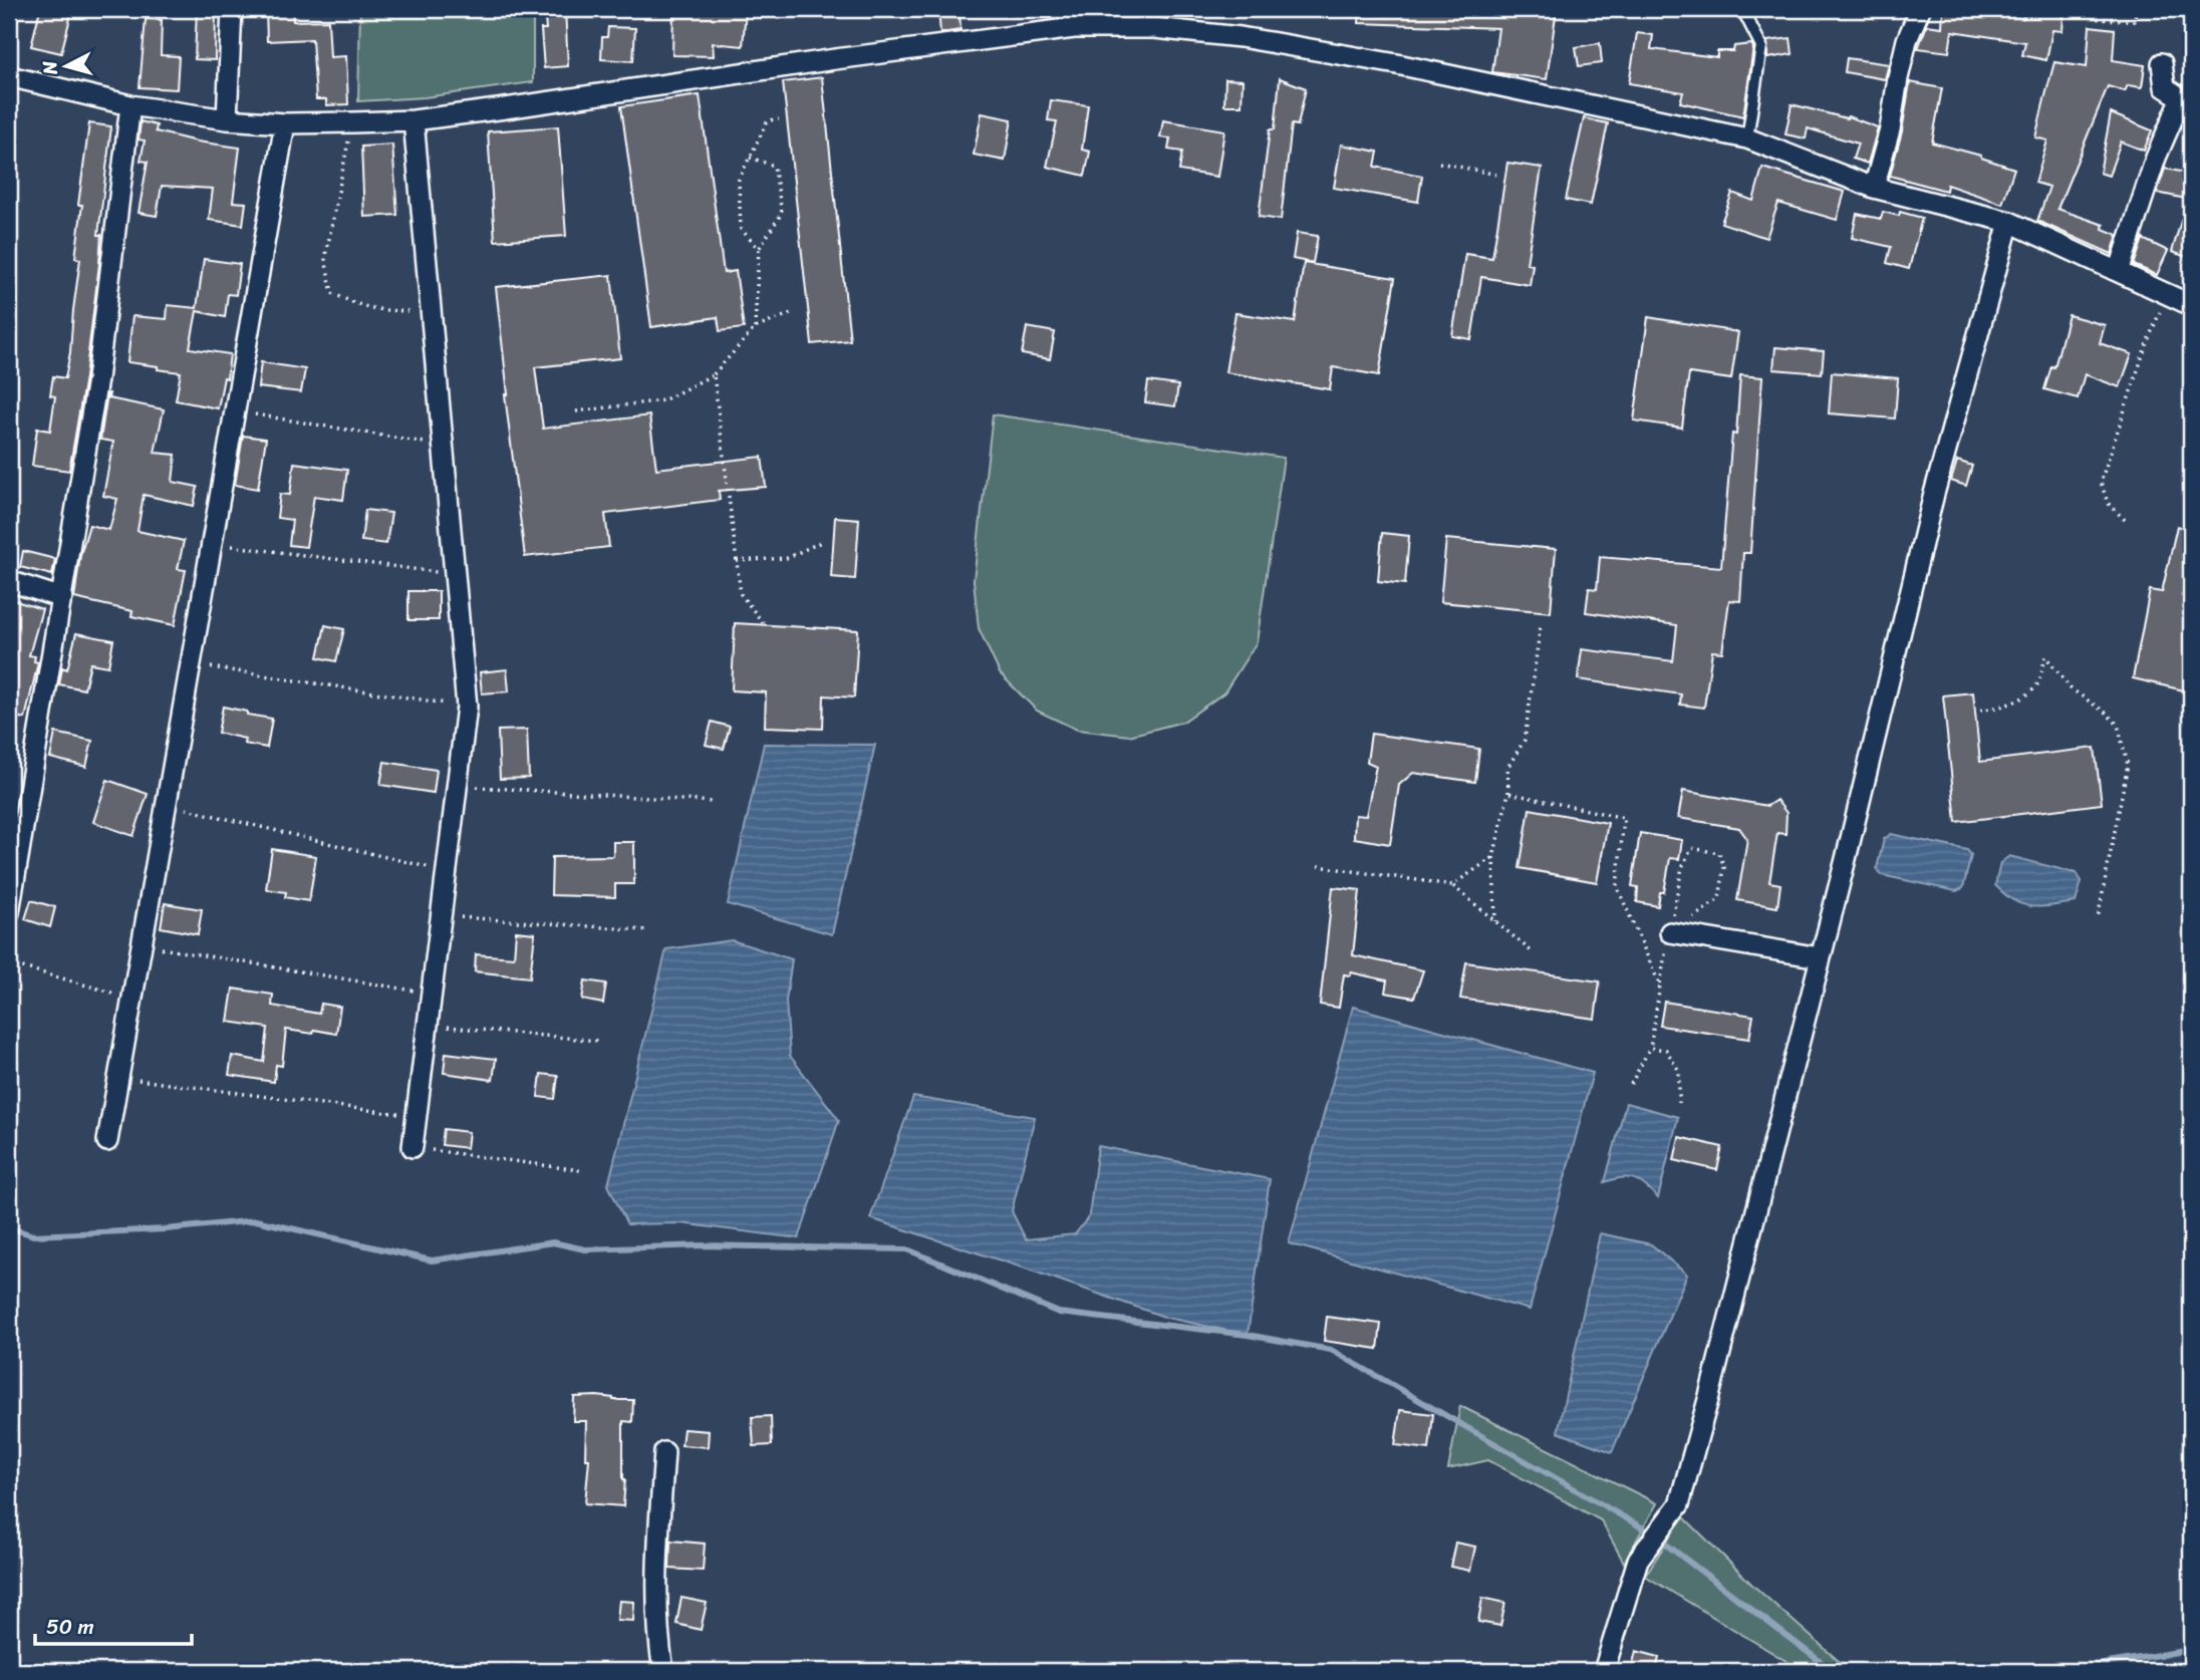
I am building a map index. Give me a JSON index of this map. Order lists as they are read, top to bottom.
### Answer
{
  "scale_bar": "50 m",
  "north": "left"
}
